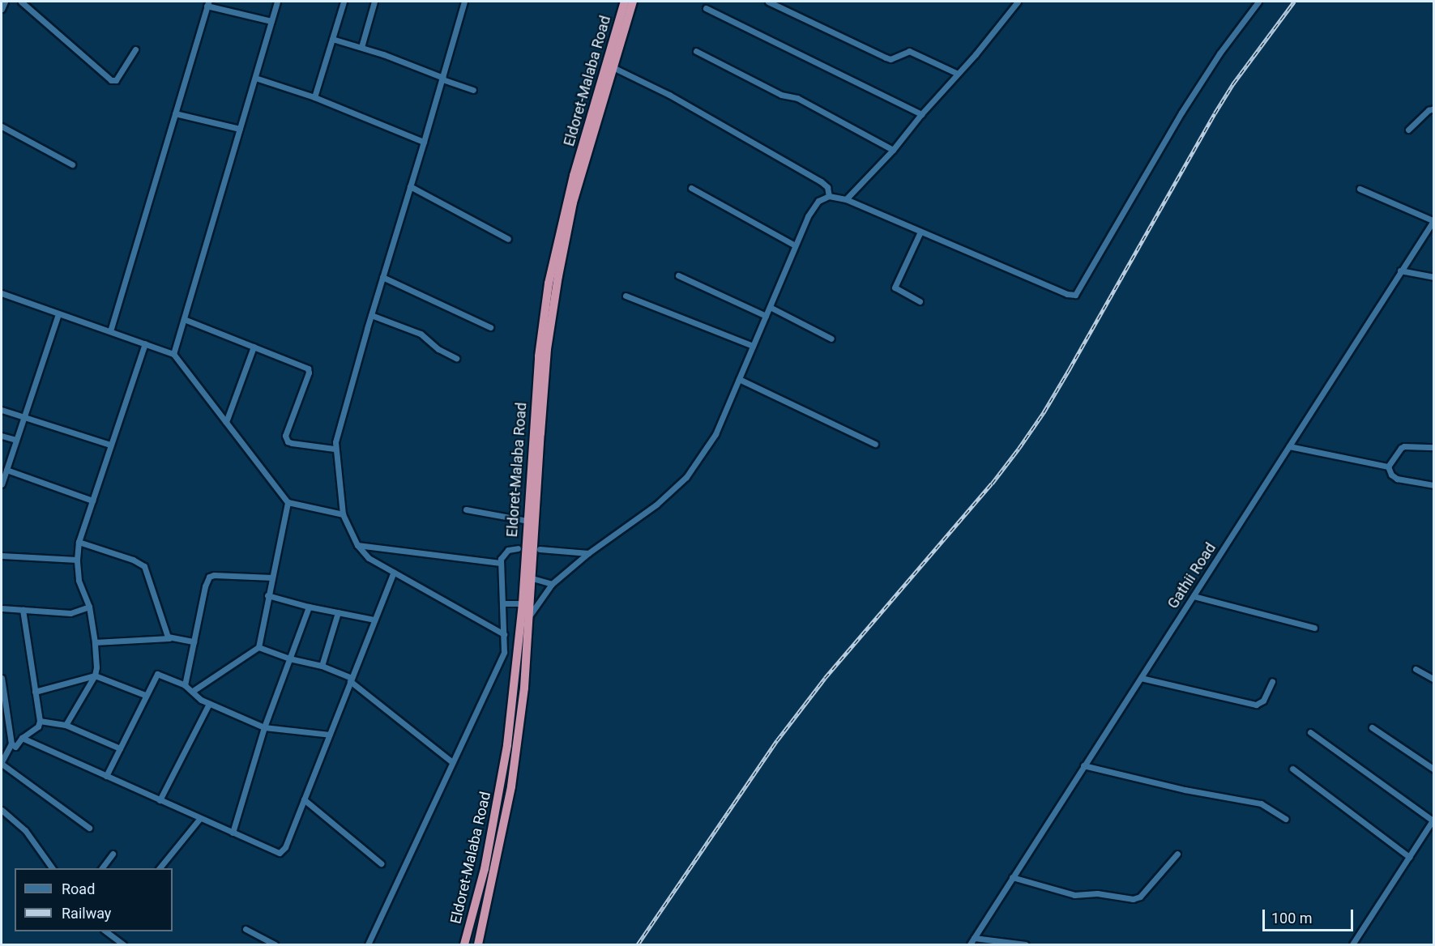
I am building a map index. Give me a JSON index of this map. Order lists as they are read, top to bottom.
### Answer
{
  "streets": {
    "highway": ["Eldoret-Malaba Road"],
    "street": ["Gathii Road"]
  },
  "legend": ["Road", "Railway"],
  "scale_bar": "100 m"
}
